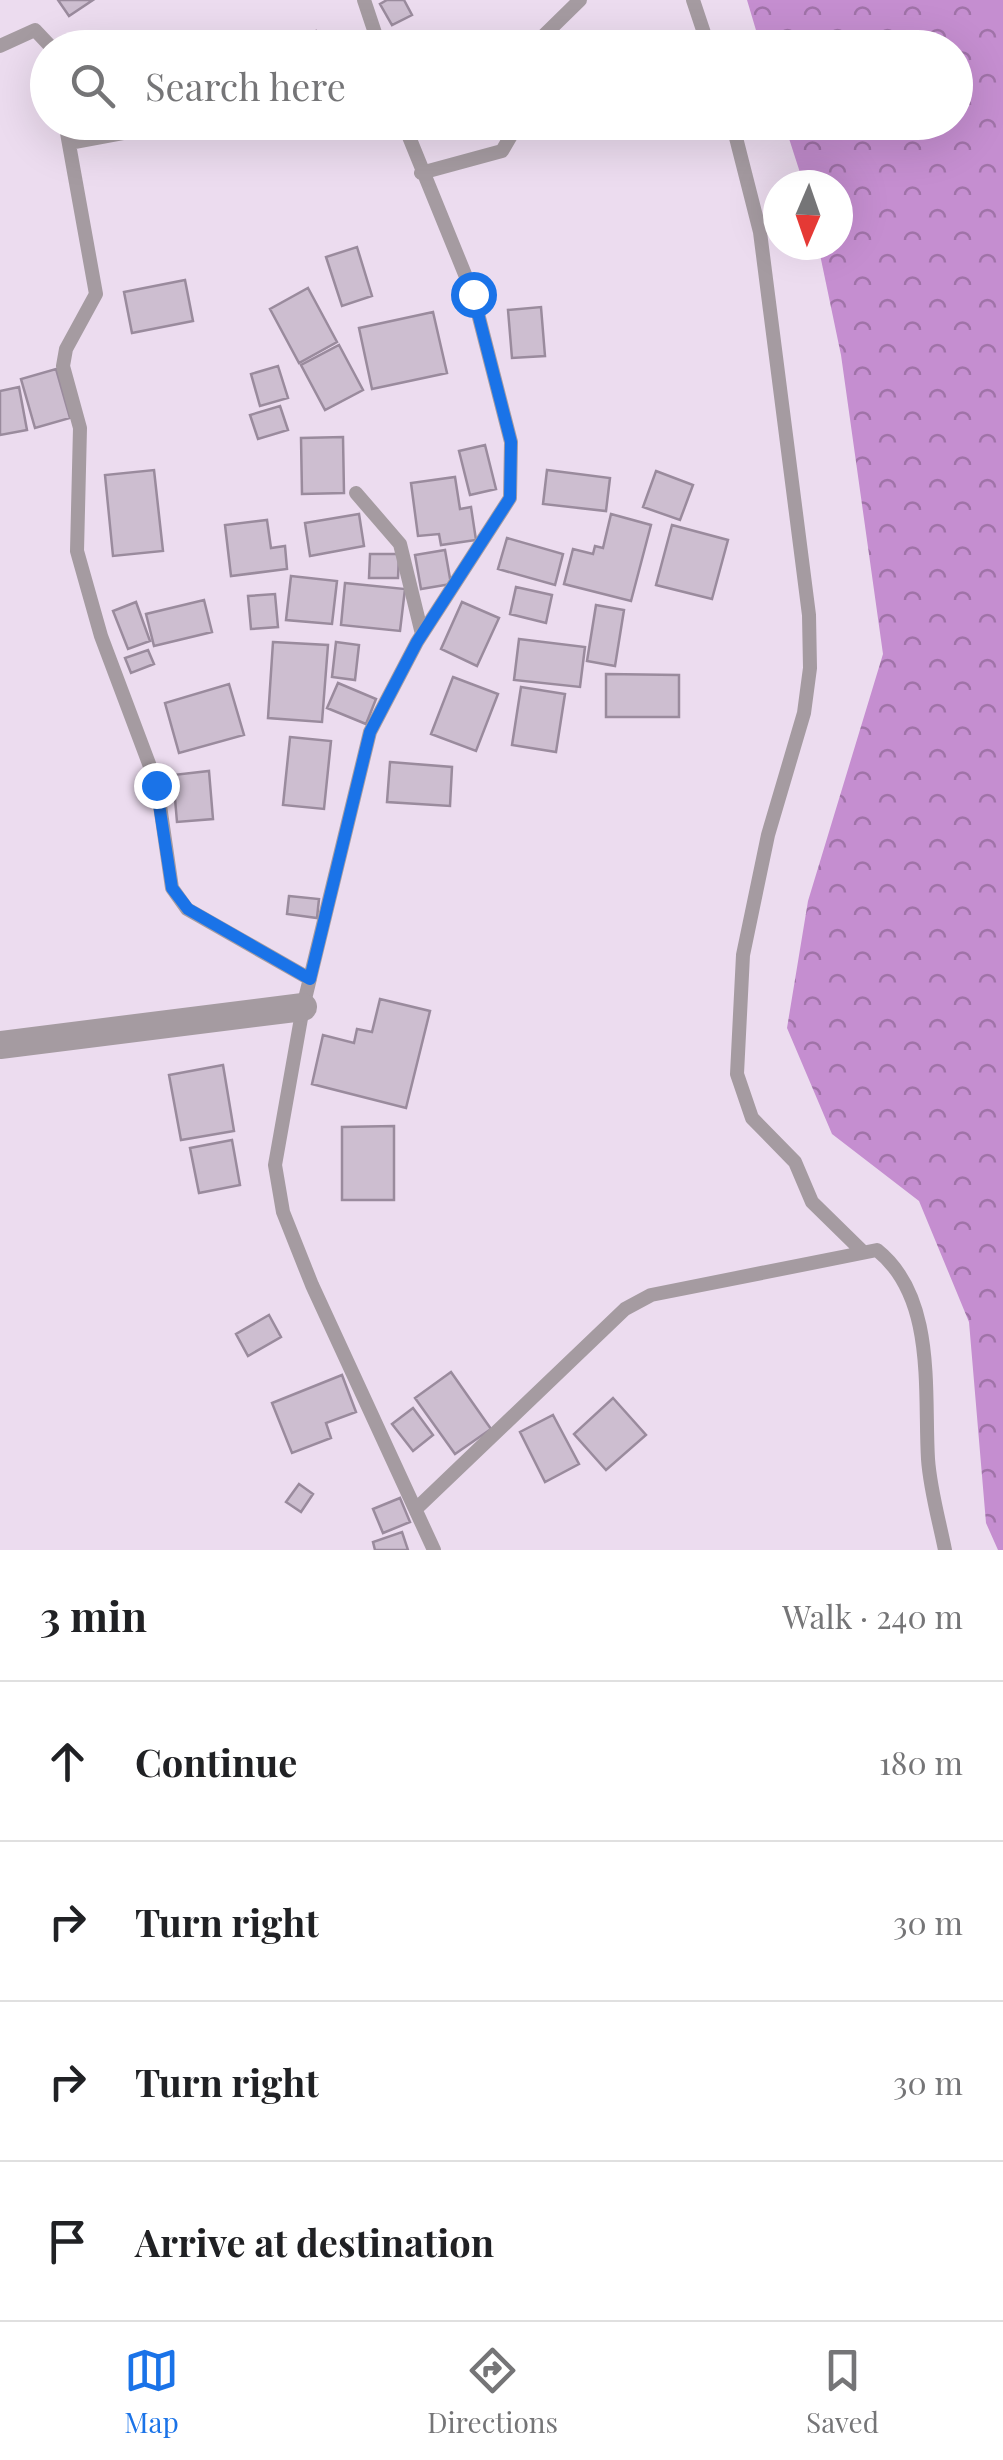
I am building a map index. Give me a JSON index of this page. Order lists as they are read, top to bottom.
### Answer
{
  "north": "bottom",
  "page": {
    "search": "Search here",
    "heading": ["3 min", "Walk · 240 m"],
    "list": [
      ["Continue", "180 m"],
      ["Turn right", "30 m"],
      ["Turn right", "30 m"],
      "Arrive at destination"
    ],
    "nav": ["Map", "Directions", "Saved"]
  }
}
